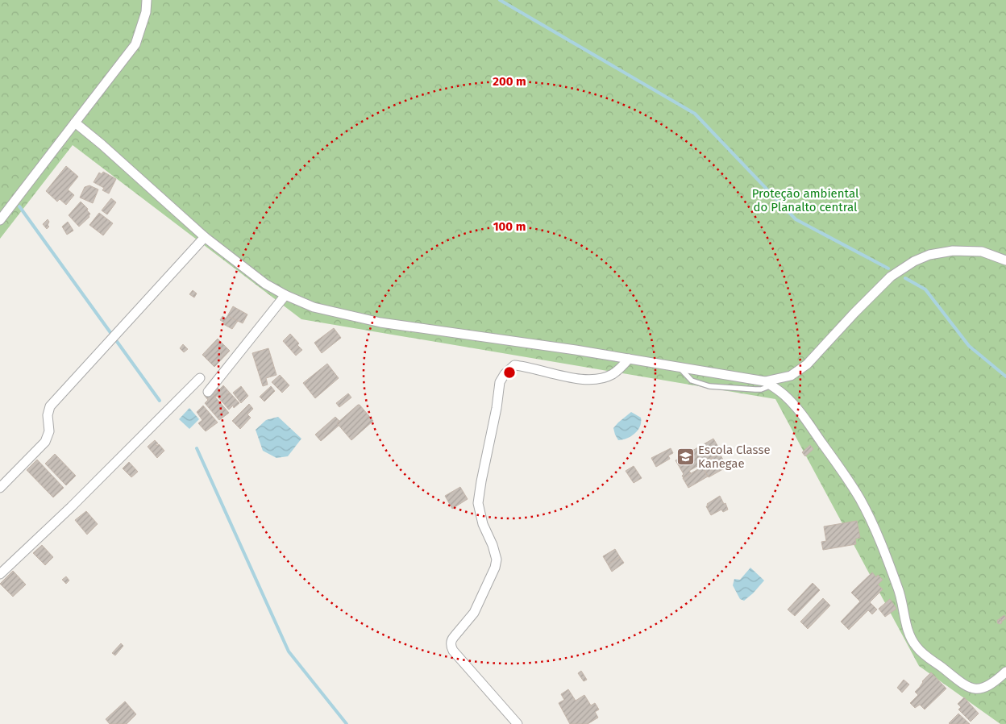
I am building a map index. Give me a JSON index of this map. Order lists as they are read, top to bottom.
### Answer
{
  "parks": ["Proteção ambiental do Planalto central"],
  "places": {
    "school or university": ["Escola Classe Kanegae"]
  },
  "rings": ["200 m", "100 m"]
}
